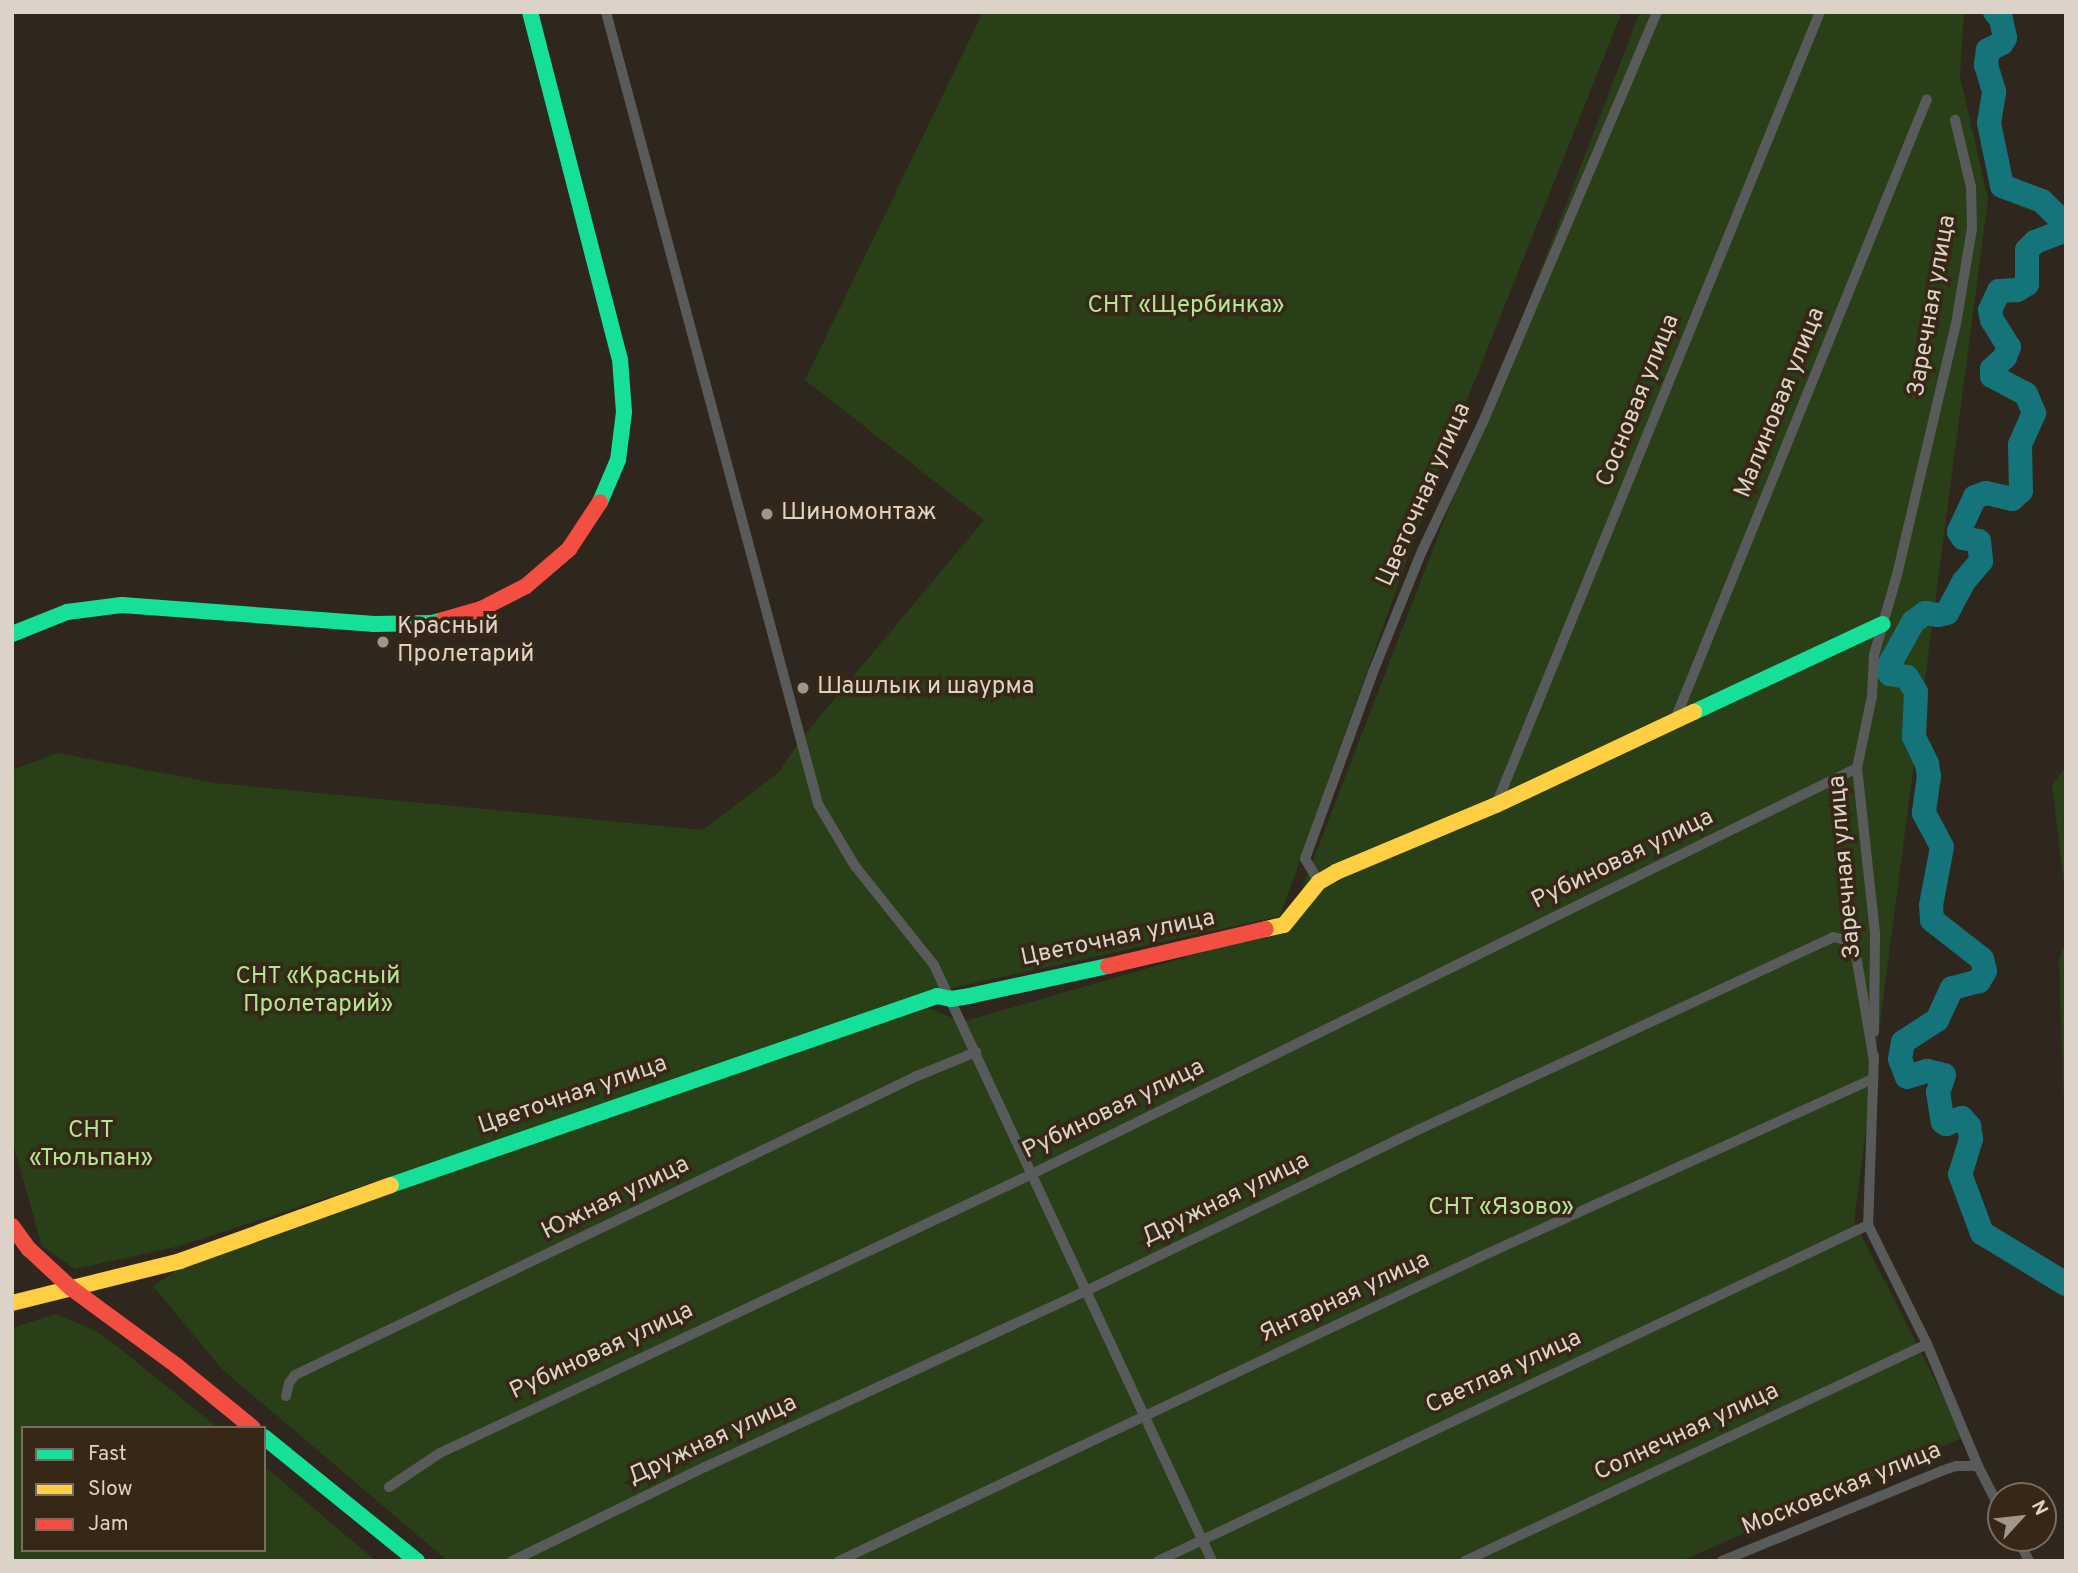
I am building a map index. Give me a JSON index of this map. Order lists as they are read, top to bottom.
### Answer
{
  "streets": {
    "street": [
      "Заречная улица",
      "Сосновая улица",
      "Малиновая улица",
      "Цветочная улица",
      "Рубиновая улица",
      "Южная улица",
      "Дружная улица",
      "Янтарная улица",
      "Светлая улица",
      "Солнечная улица",
      "Московская улица"
    ]
  },
  "crossings": [
    ["Заречная улица", "Рубиновая улица"],
    ["Заречная улица", "Дружная улица"],
    ["Заречная улица", "Янтарная улица"],
    ["Заречная улица", "Светлая улица"],
    ["Заречная улица", "Солнечная улица"],
    ["Заречная улица", "Московская улица"]
  ],
  "parks": [
    "СНТ «Щербинка»",
    "СНТ «Красный Пролетарий»",
    "СНТ «Тюльпан»",
    "СНТ «Язово»"
  ],
  "places": ["Шиномонтаж", "Красный Пролетарий", "Шашлык и шаурма"],
  "legend": ["Fast", "Slow", "Jam"],
  "north": "top right"
}
